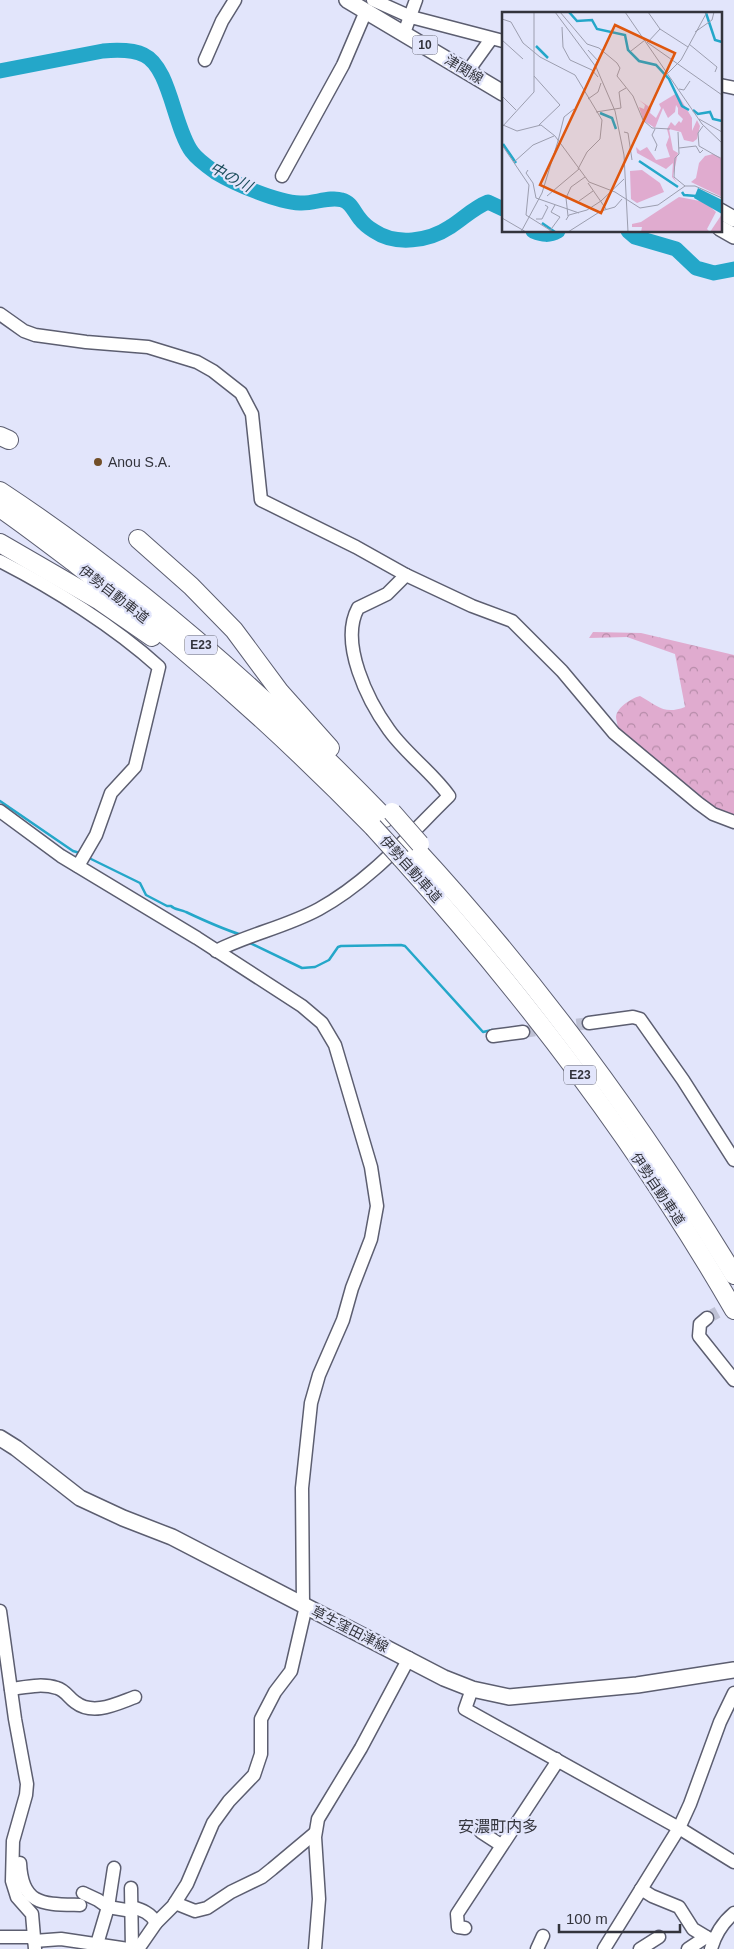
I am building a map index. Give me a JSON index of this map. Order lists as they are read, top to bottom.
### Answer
{
  "streets": {
    "highway": ["伊勢自動車道", "E23"],
    "main road": ["10", "津関線", "草生窪田津線"]
  },
  "districts": ["安濃町内多"],
  "water": ["中の川"],
  "places": ["Anou S.A."],
  "scale_bar": "100 m"
}
